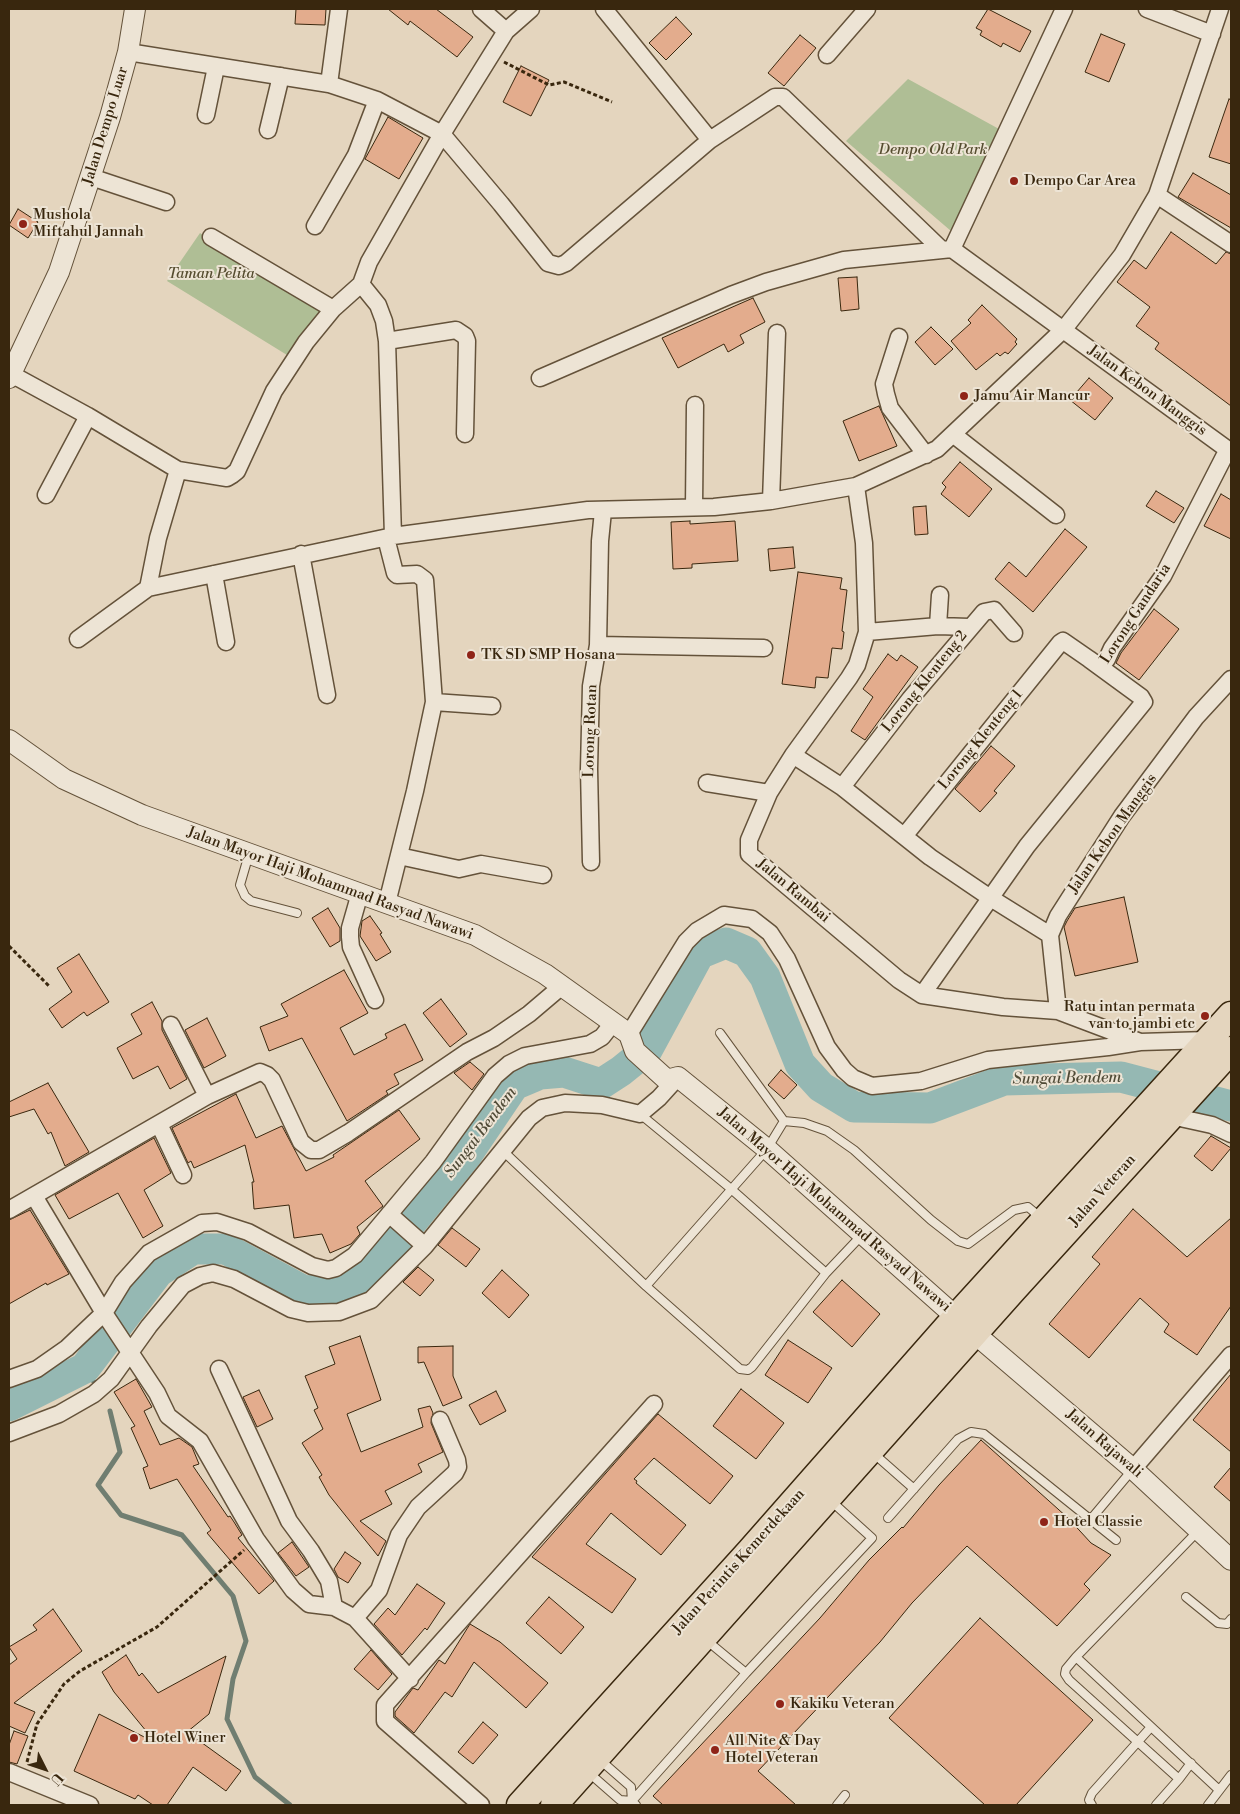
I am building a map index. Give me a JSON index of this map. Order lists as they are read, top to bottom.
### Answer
{
  "streets": {
    "highway": ["Jalan Veteran", "Jalan Perintis Kemerdekaan"],
    "street": [
      "Jalan Dempo Luar",
      "Jalan Kebon Manggis",
      "Lorong Gandaria",
      "Lorong Klenteng 2",
      "Lorong Rotan",
      "Lorong Klenteng 1",
      "Jalan Mayor Haji Mohammad Rasyad Nawawi",
      "Jalan Rambai",
      "Jalan Rajawali"
    ]
  },
  "crossings": [
    ["Jalan Kebon Manggis", "Lorong Gandaria"],
    ["Lorong Gandaria", "Lorong Klenteng 1"],
    ["Jalan Mayor Haji Mohammad Rasyad Nawawi", "Jalan Veteran"],
    ["Jalan Mayor Haji Mohammad Rasyad Nawawi", "Jalan Rajawali"],
    ["Jalan Mayor Haji Mohammad Rasyad Nawawi", "Jalan Perintis Kemerdekaan"],
    ["Jalan Rambai", "Jalan Veteran"],
    ["Jalan Veteran", "Jalan Rajawali"],
    ["Jalan Veteran", "Jalan Perintis Kemerdekaan"],
    ["Jalan Rajawali", "Jalan Perintis Kemerdekaan"]
  ],
  "water": ["Sungai Bendem"],
  "parks": ["Dempo Old Park", "Taman Pelita"],
  "places": [
    "Dempo Car Area",
    "Mushola Miftahul Jannah",
    "Jamu Air Mancur",
    "TK SD SMP Hosana",
    "Ratu intan permata van to jambi etc",
    "Hotel Classie",
    "Kakiku Veteran",
    "Hotel Winer",
    "All Nite & Day Hotel Veteran"
  ],
  "north": "bottom right"
}
